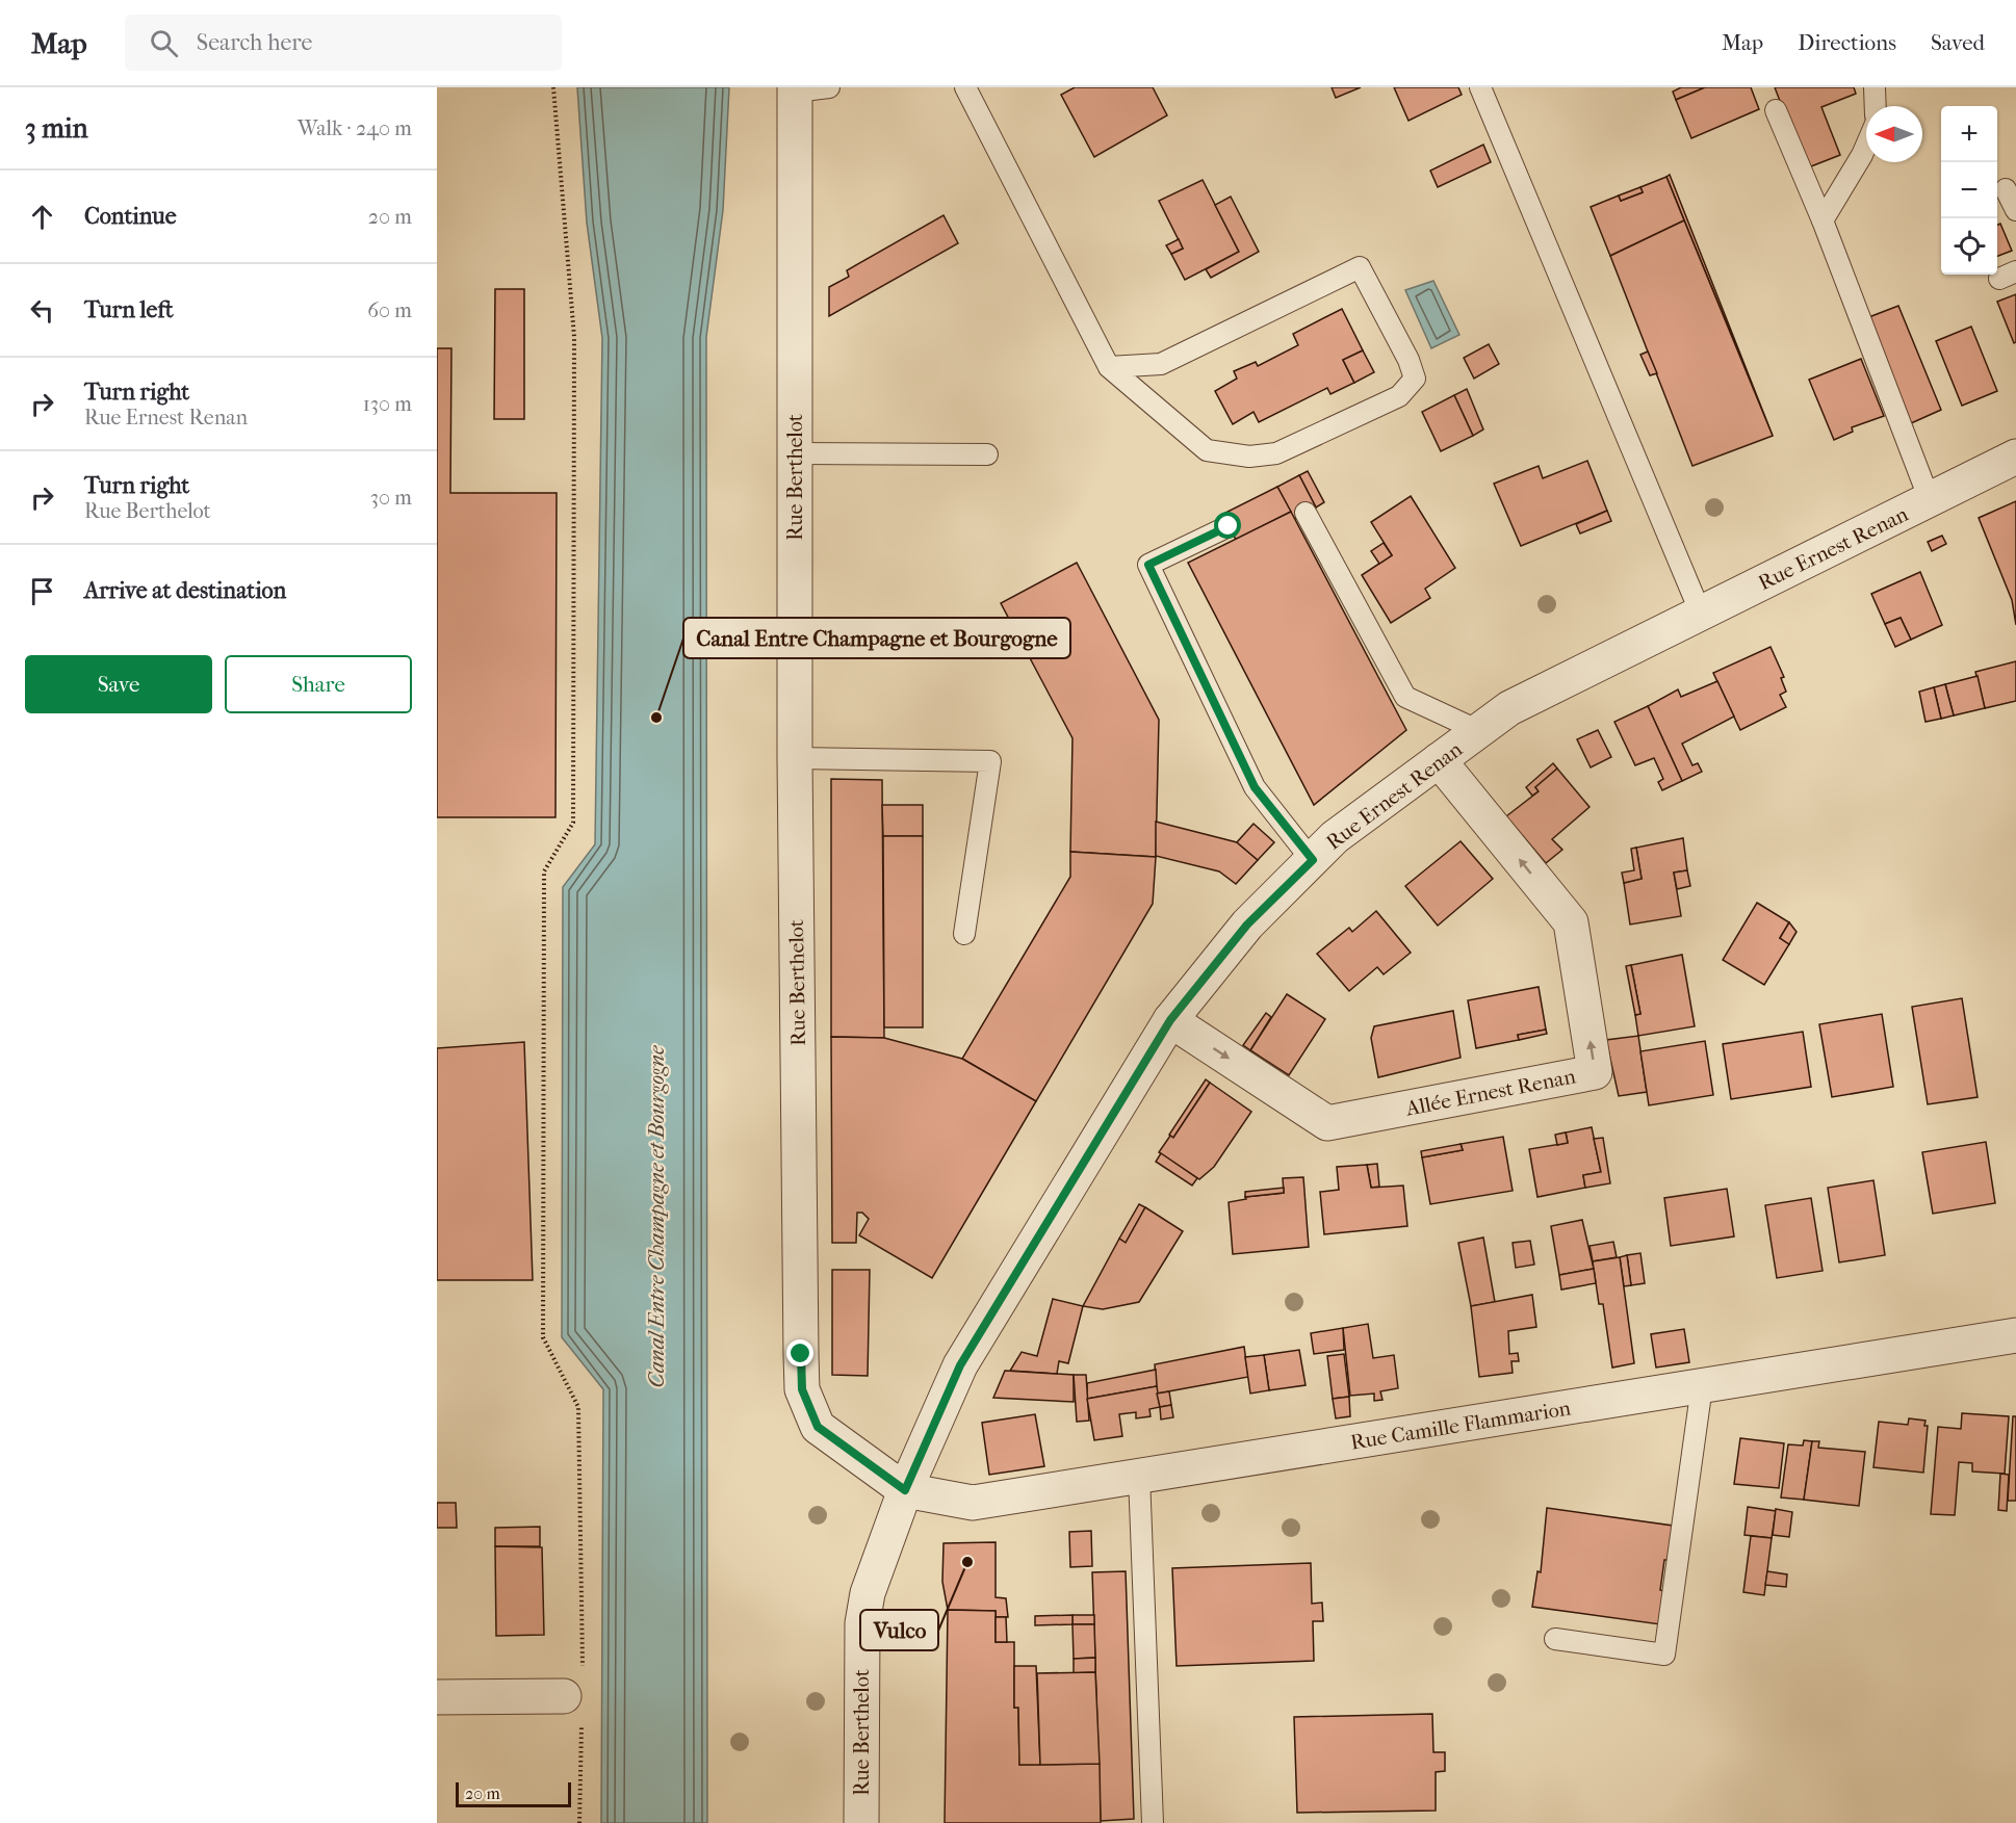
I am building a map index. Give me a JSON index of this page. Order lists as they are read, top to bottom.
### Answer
{
  "streets": {
    "street": [
      "Rue Berthelot",
      "Rue Ernest Renan",
      "Allée Ernest Renan",
      "Rue Camille Flammarion"
    ]
  },
  "crossings": [
    ["Rue Berthelot", "Rue Ernest Renan"],
    ["Rue Berthelot", "Rue Camille Flammarion"],
    ["Rue Ernest Renan", "Allée Ernest Renan"],
    ["Rue Ernest Renan", "Rue Camille Flammarion"]
  ],
  "water": ["Canal Entre Champagne et Bourgogne"],
  "places": ["Canal Entre Champagne et Bourgogne", "Vulco"],
  "scale_bar": "20 m",
  "north": "left",
  "page": {
    "header": "Map",
    "search": "Search here",
    "nav": ["Map", "Directions", "Saved"],
    "heading": ["3 min", "Walk · 240 m"],
    "map_buttons": ["+", "−"],
    "list": [
      ["Continue", "20 m"],
      ["Turn left", "60 m"],
      ["Turn right", "Rue Ernest Renan", "130 m"],
      ["Turn right", "Rue Berthelot", "30 m"],
      "Arrive at destination"
    ],
    "buttons": ["Save", "Share"],
    "scale": "20 m"
  }
}
